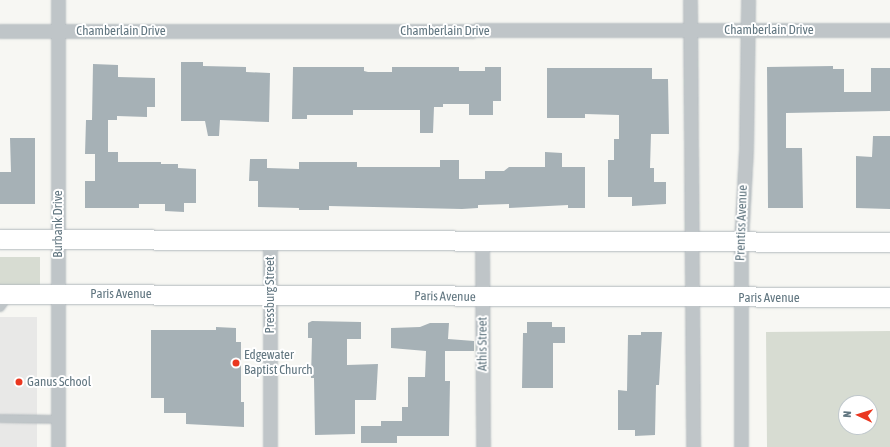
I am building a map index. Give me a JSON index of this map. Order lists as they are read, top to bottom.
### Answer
{
  "streets": {
    "street": [
      "Chamberlain Drive",
      "Prentiss Avenue",
      "Burbank Drive",
      "Paris Avenue",
      "Pressburg Street",
      "Athis Street"
    ]
  },
  "crossings": [
    ["Chamberlain Drive", "Prentiss Avenue"],
    ["Chamberlain Drive", "Burbank Drive"],
    ["Prentiss Avenue", "Paris Avenue"],
    ["Burbank Drive", "Paris Avenue"],
    ["Paris Avenue", "Pressburg Street"],
    ["Paris Avenue", "Athis Street"]
  ],
  "places": ["Edgewater Baptist Church", "Ganus School"],
  "north": "left"
}
